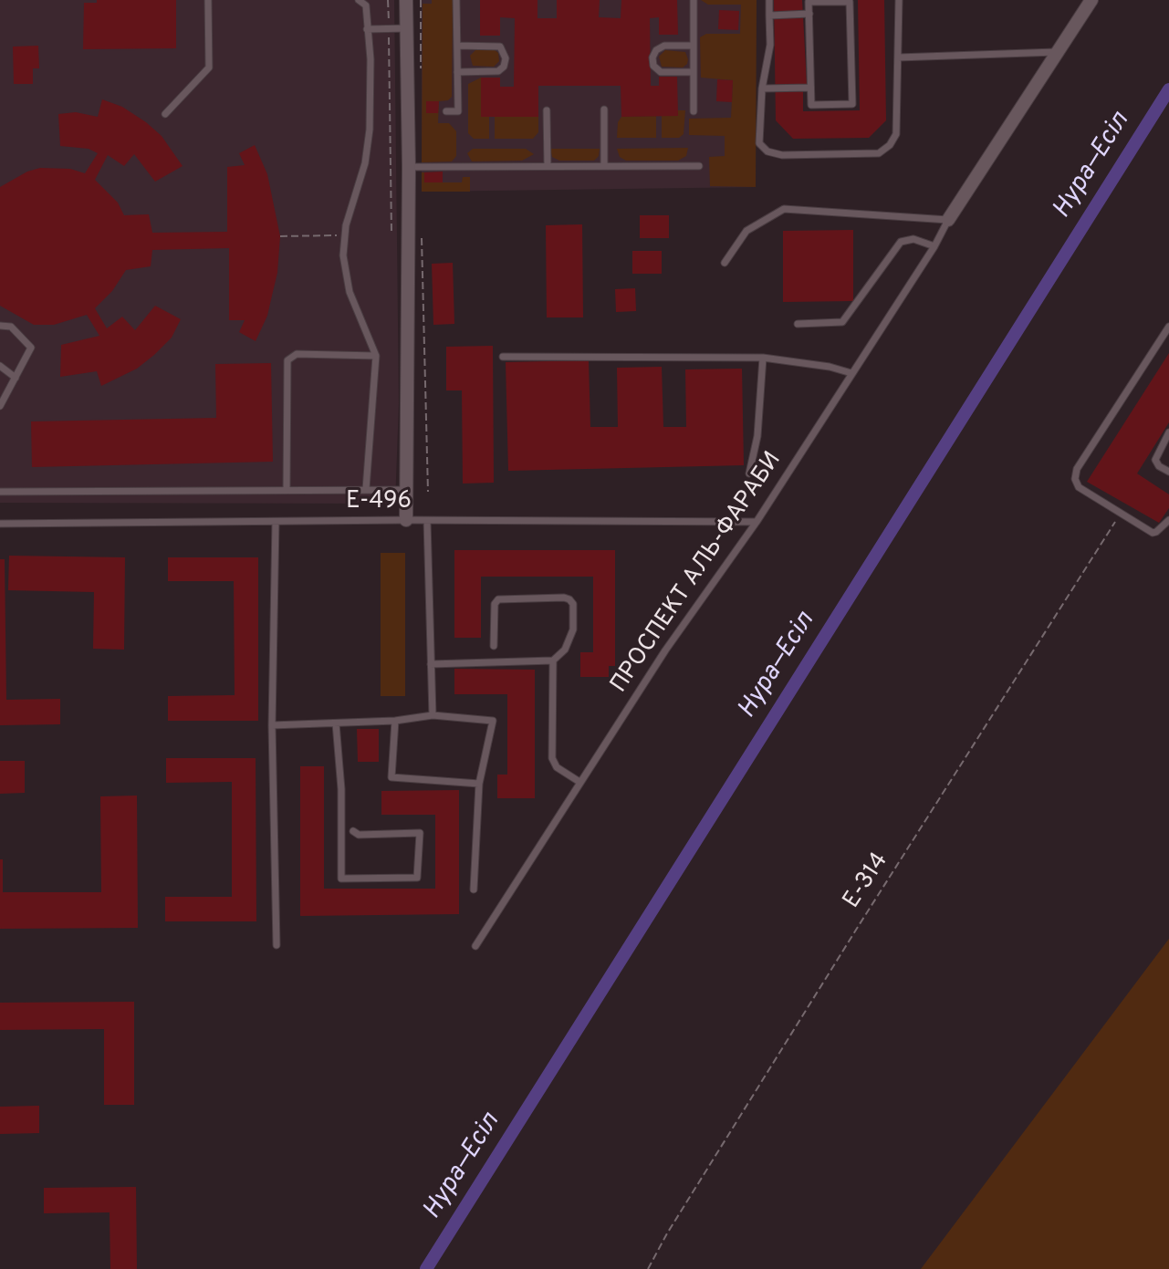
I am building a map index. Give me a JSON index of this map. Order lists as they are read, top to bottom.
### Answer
{
  "streets": {
    "lane": ["E-496", "ПРОСПЕКТ АЛЬ-ФАРАБИ"],
    "path": ["E-314"]
  },
  "crossings": [
    ["E-496", "ПРОСПЕКТ АЛЬ-ФАРАБИ"]
  ],
  "water": ["Нура—Есіл"]
}
